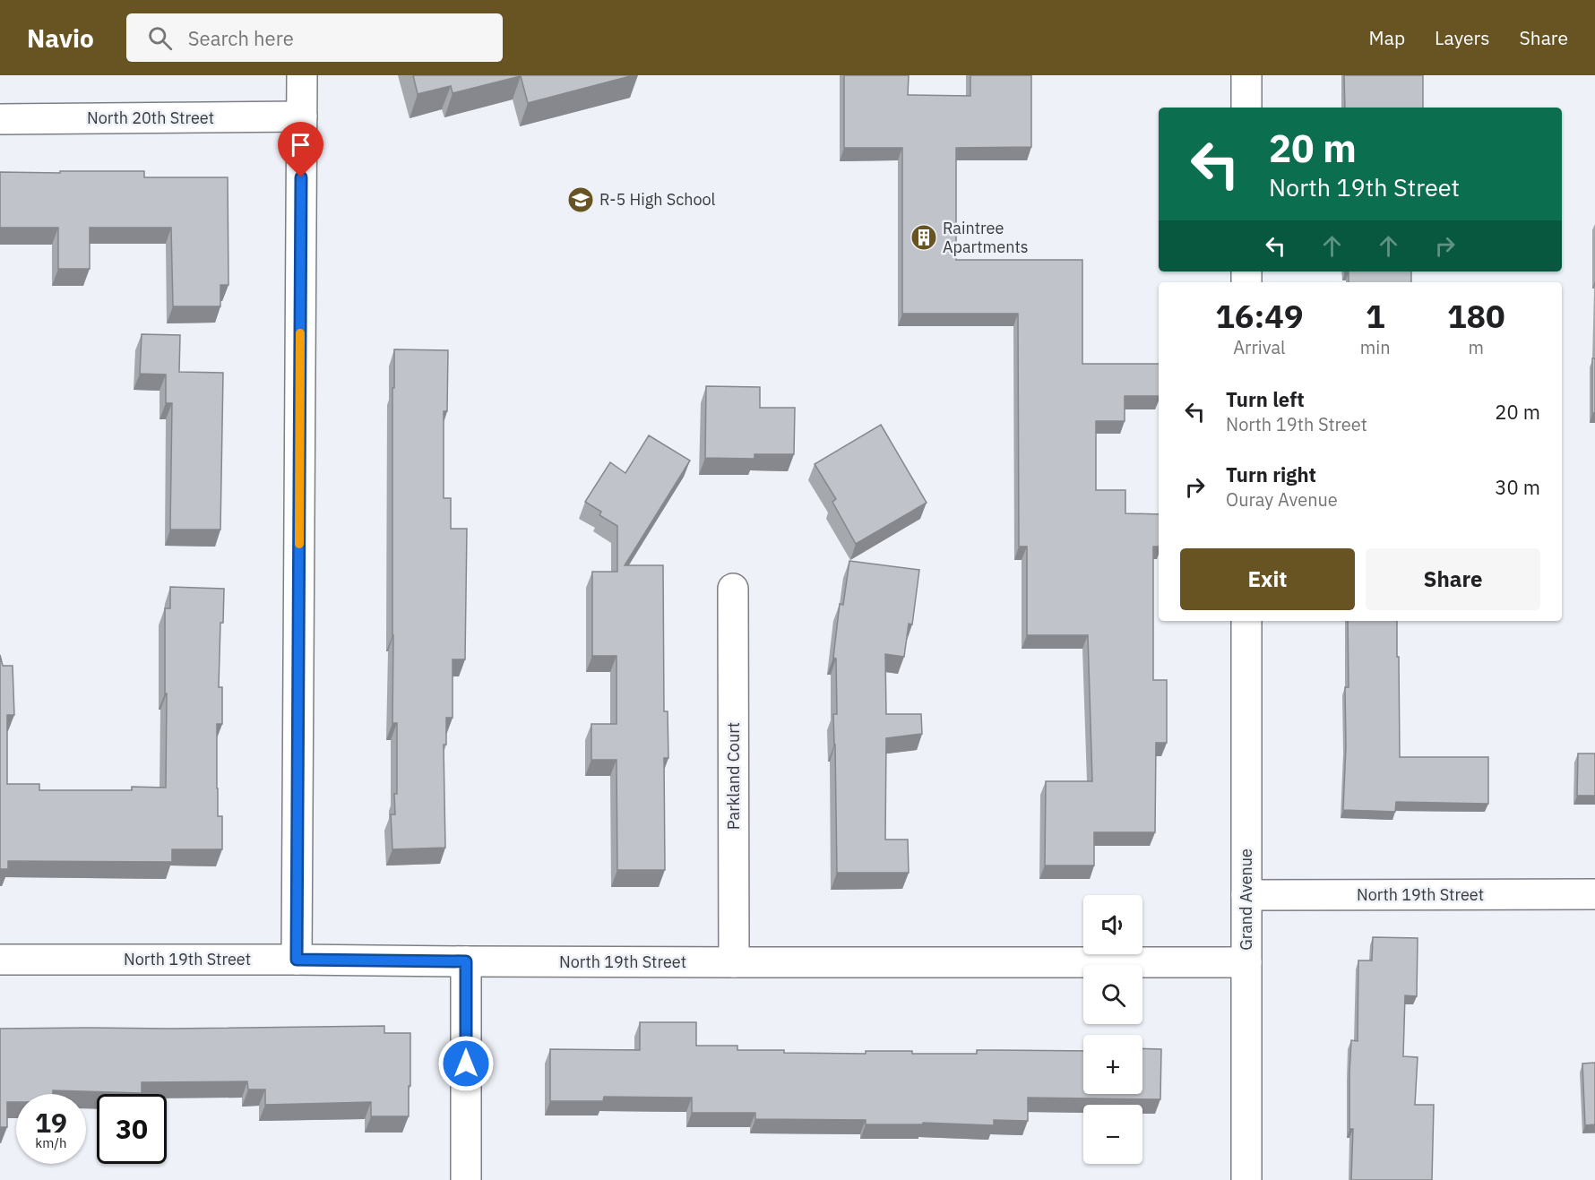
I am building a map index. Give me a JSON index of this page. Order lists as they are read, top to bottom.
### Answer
{
  "streets": {
    "street": [
      "North 20th Street",
      "Parkland Court",
      "North 19th Street",
      "Grand Avenue"
    ]
  },
  "crossings": [
    ["Parkland Court", "North 19th Street"],
    ["North 19th Street", "Grand Avenue"]
  ],
  "places": {
    "school or university": ["R-5 High School"],
    "building": ["Raintree Apartments"]
  },
  "page": {
    "header": "Navio",
    "search": "Search here",
    "nav": ["Map", "Layers", "Share"],
    "turn": ["20 m", "North 19th Street"],
    "eta": [
      "16:49",
      "Arrival",
      "1",
      "min",
      "180",
      "m"
    ],
    "list": [
      {
        "name": "Turn left",
        "note": "North 19th Street",
        "value": "20 m"
      },
      {
        "name": "Turn right",
        "note": "Ouray Avenue",
        "value": "30 m"
      }
    ],
    "buttons": ["Exit", "Share"],
    "map_buttons": ["+", "−"],
    "speed": "19 km/h",
    "limit": "30"
  }
}
